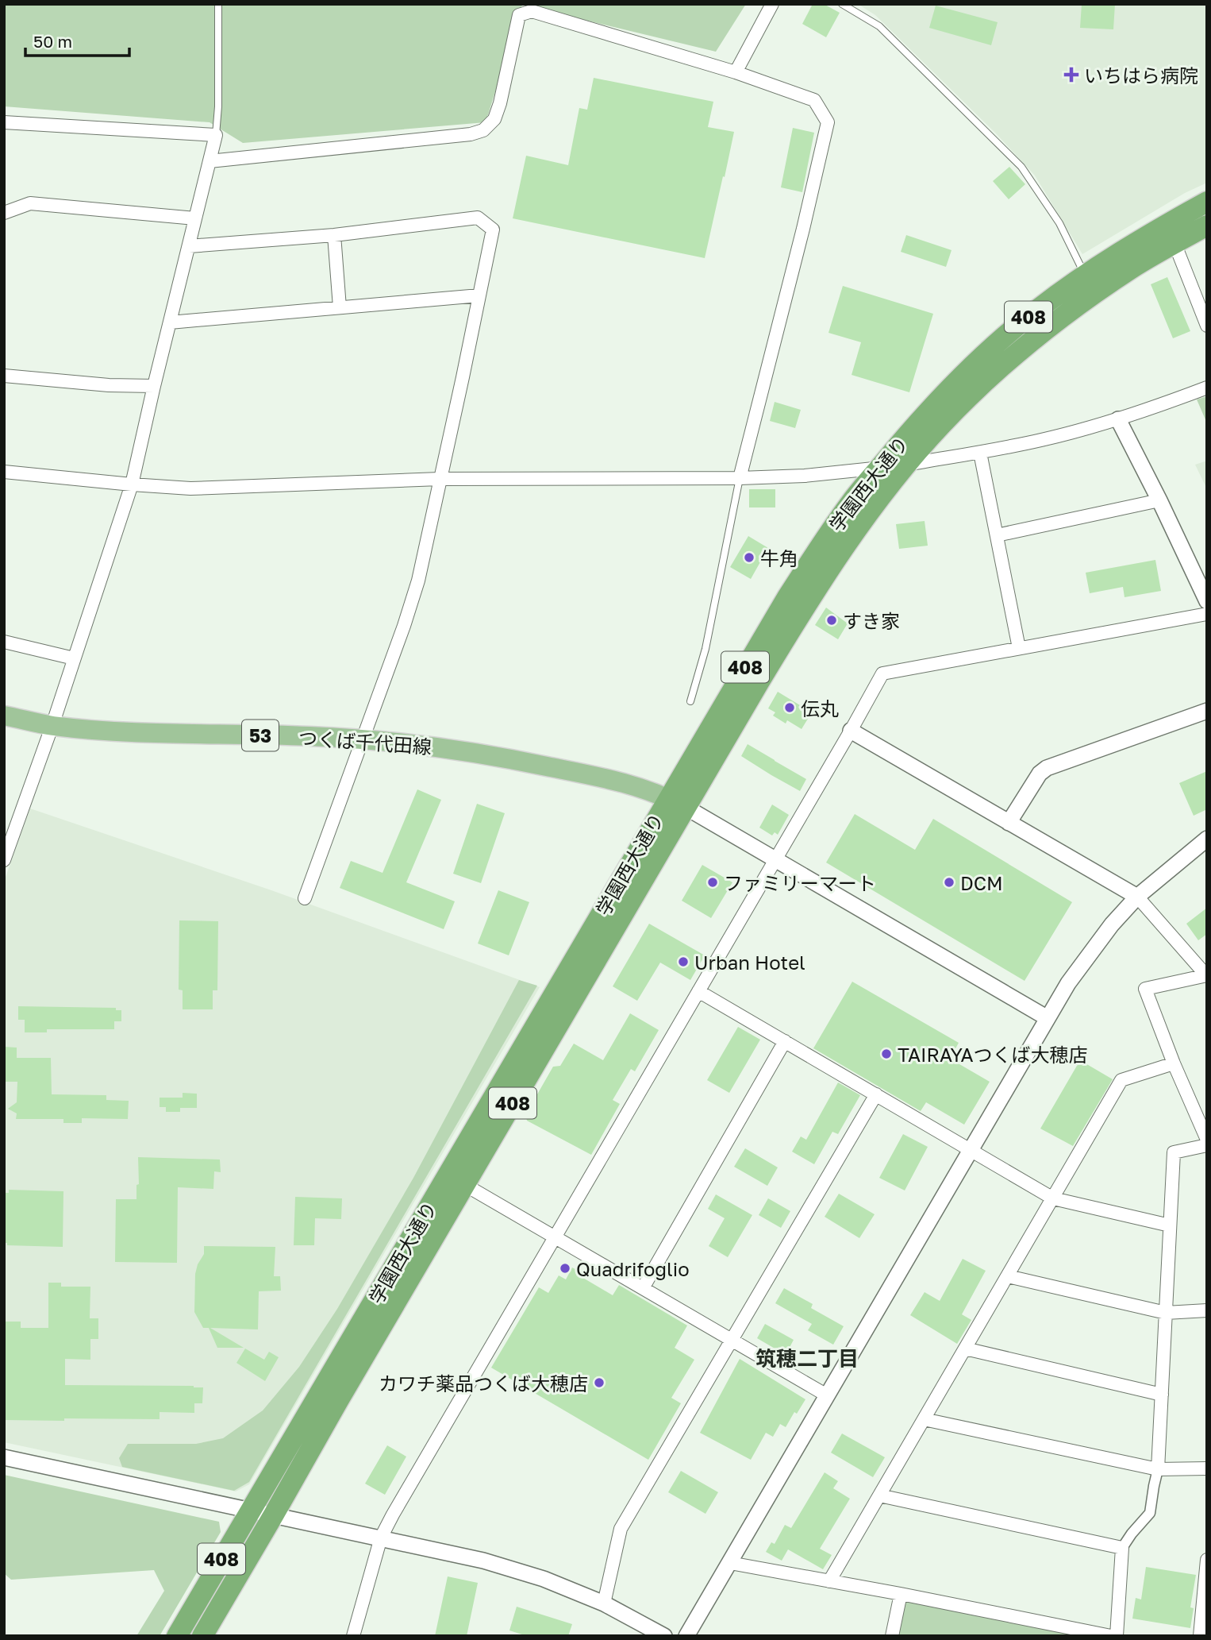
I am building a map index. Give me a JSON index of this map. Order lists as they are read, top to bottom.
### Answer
{
  "streets": {
    "highway": ["408", "学園西大通り"],
    "main road": ["53", "つくば千代田線"]
  },
  "crossings": [
    ["学園西大通り", "つくば千代田線"]
  ],
  "districts": ["筑穂二丁目"],
  "places": {
    "health": ["いちはら病院"],
    "other": [
      "牛角",
      "すき家",
      "伝丸",
      "ファミリーマート",
      "DCM",
      "Urban Hotel",
      "TAIRAYAつくば大穂店",
      "Quadrifoglio",
      "カワチ薬品つくば大穂店"
    ]
  },
  "scale_bar": "50 m"
}
